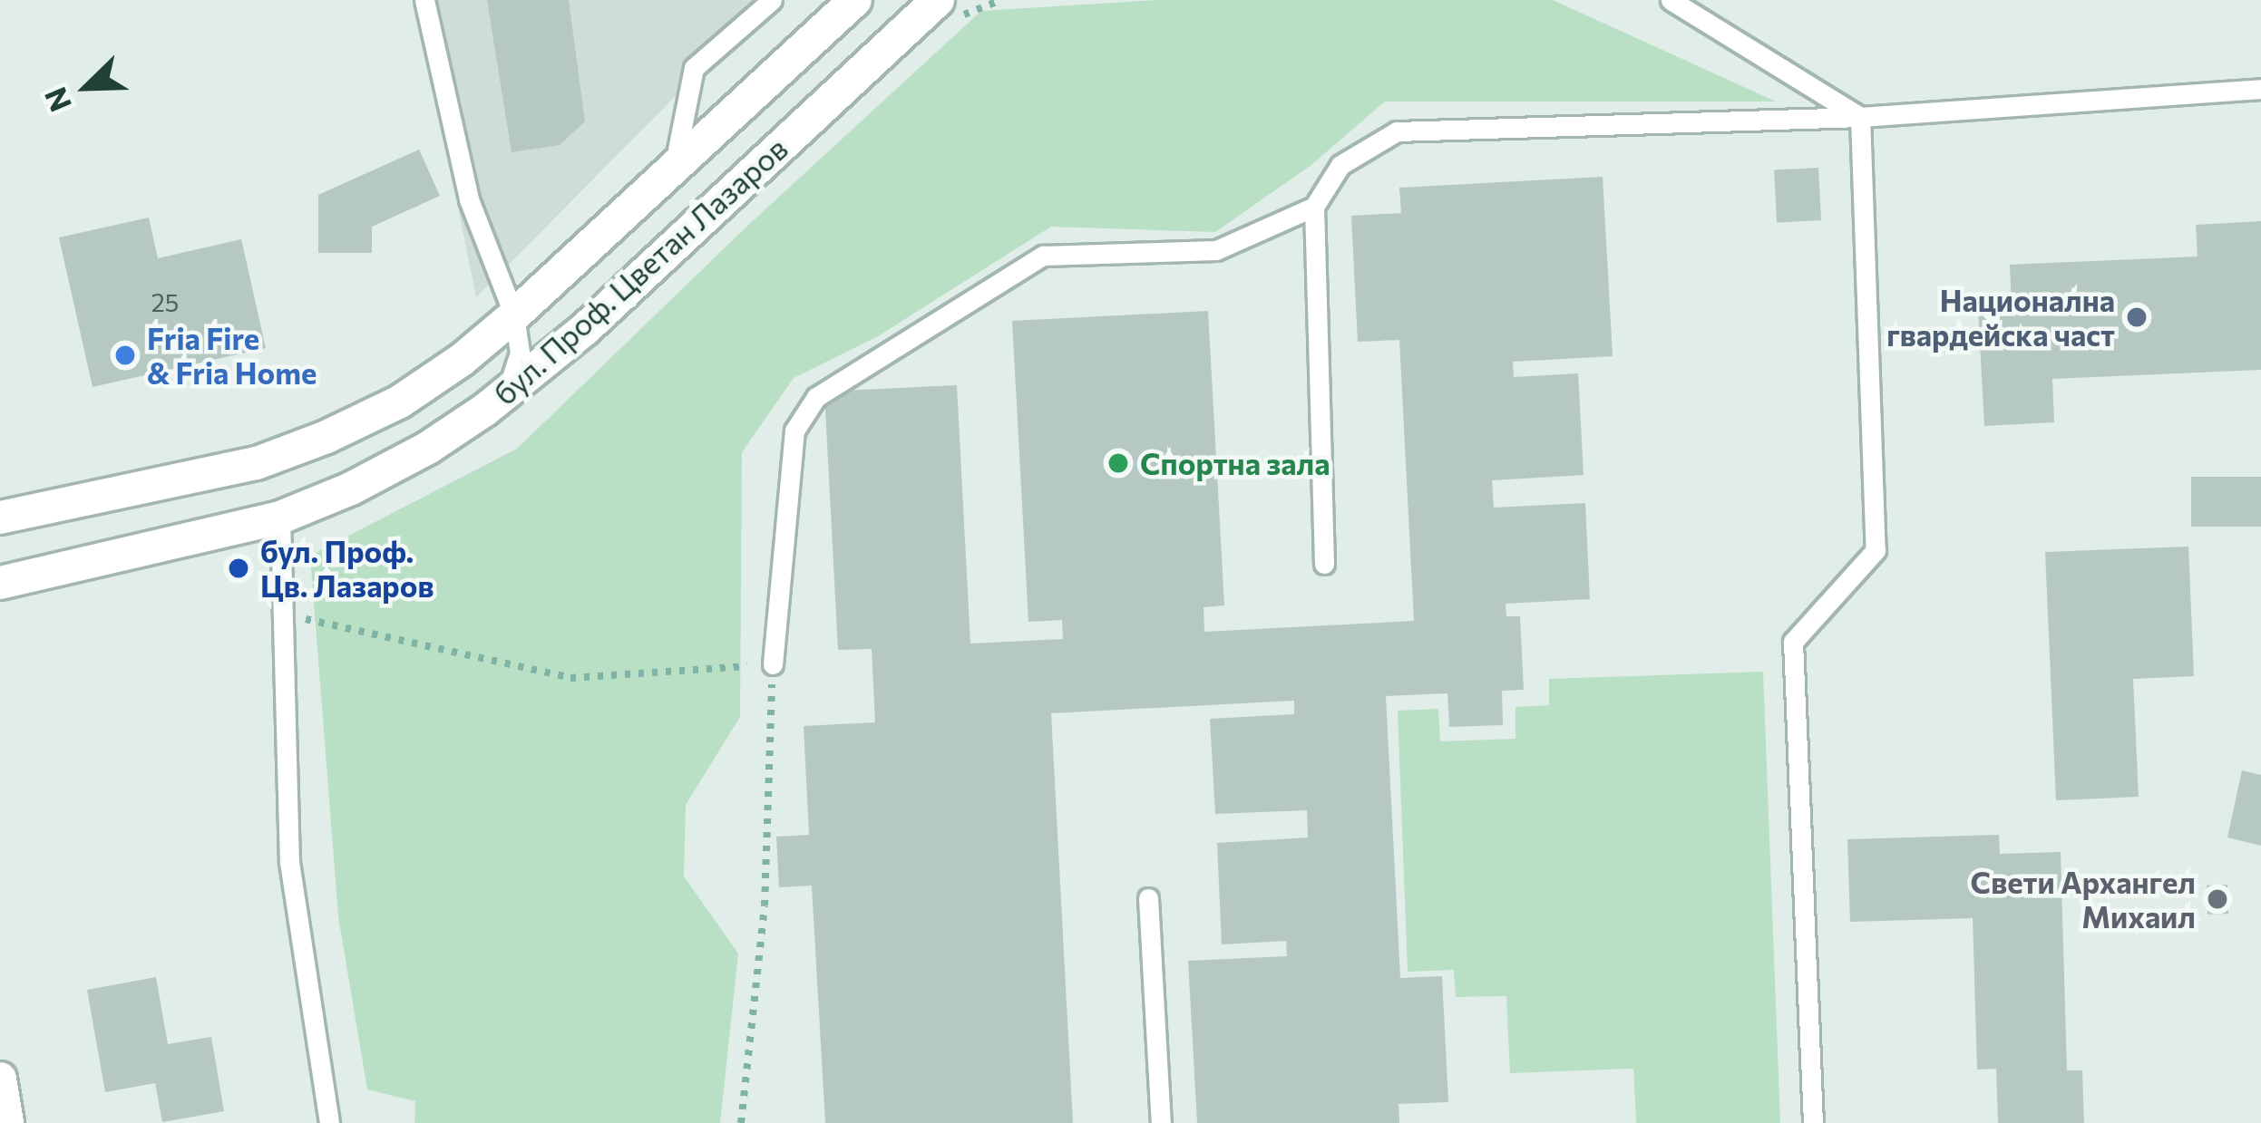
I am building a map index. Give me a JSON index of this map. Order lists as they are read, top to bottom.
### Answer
{
  "streets": {
    "main road": ["бул. Проф. Цветан Лазаров"]
  },
  "places": [
    "Национална гвардейска част",
    "Fria Fire & Fria Home",
    "Спортна зала",
    "бул. Проф. Цв. Лазаров",
    "Свети Архангел Михаил"
  ],
  "house_numbers": ["25"],
  "north": "bottom left"
}
